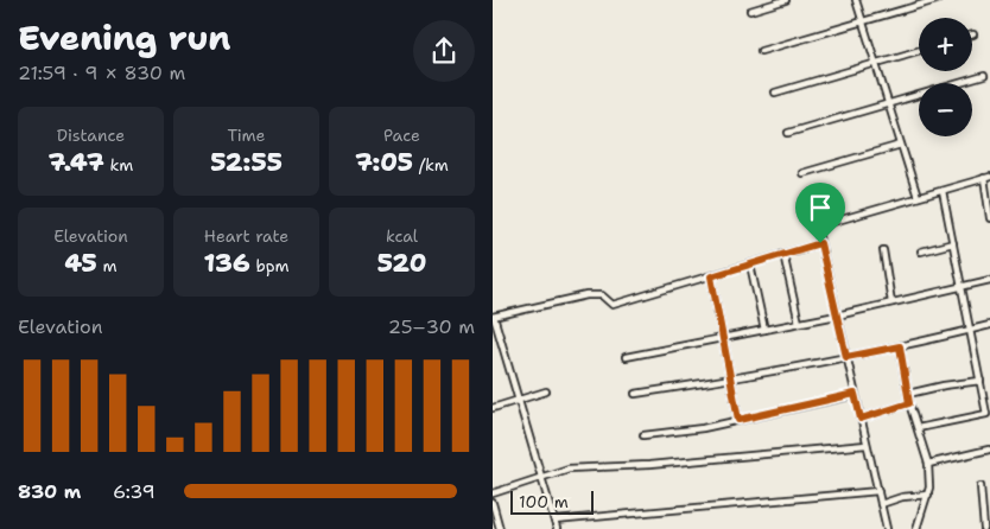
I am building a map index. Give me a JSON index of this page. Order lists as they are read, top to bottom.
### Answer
{
  "scale_bar": "100 m",
  "page": {
    "heading": ["Evening run", "21:59 · 9 × 830 m"],
    "map_buttons": ["+", "−"],
    "stats": [
      ["Distance", "7.47 km"],
      ["Time", "52:55"],
      ["Pace", "7:05 /km"],
      ["Elevation", "45 m"],
      ["Heart rate", "136 bpm"],
      ["kcal", "520"]
    ],
    "chart": ["Elevation", "25–30 m"],
    "list": [
      {
        "name": "830 m",
        "note": "6:39"
      }
    ],
    "scale": "100 m"
  }
}
